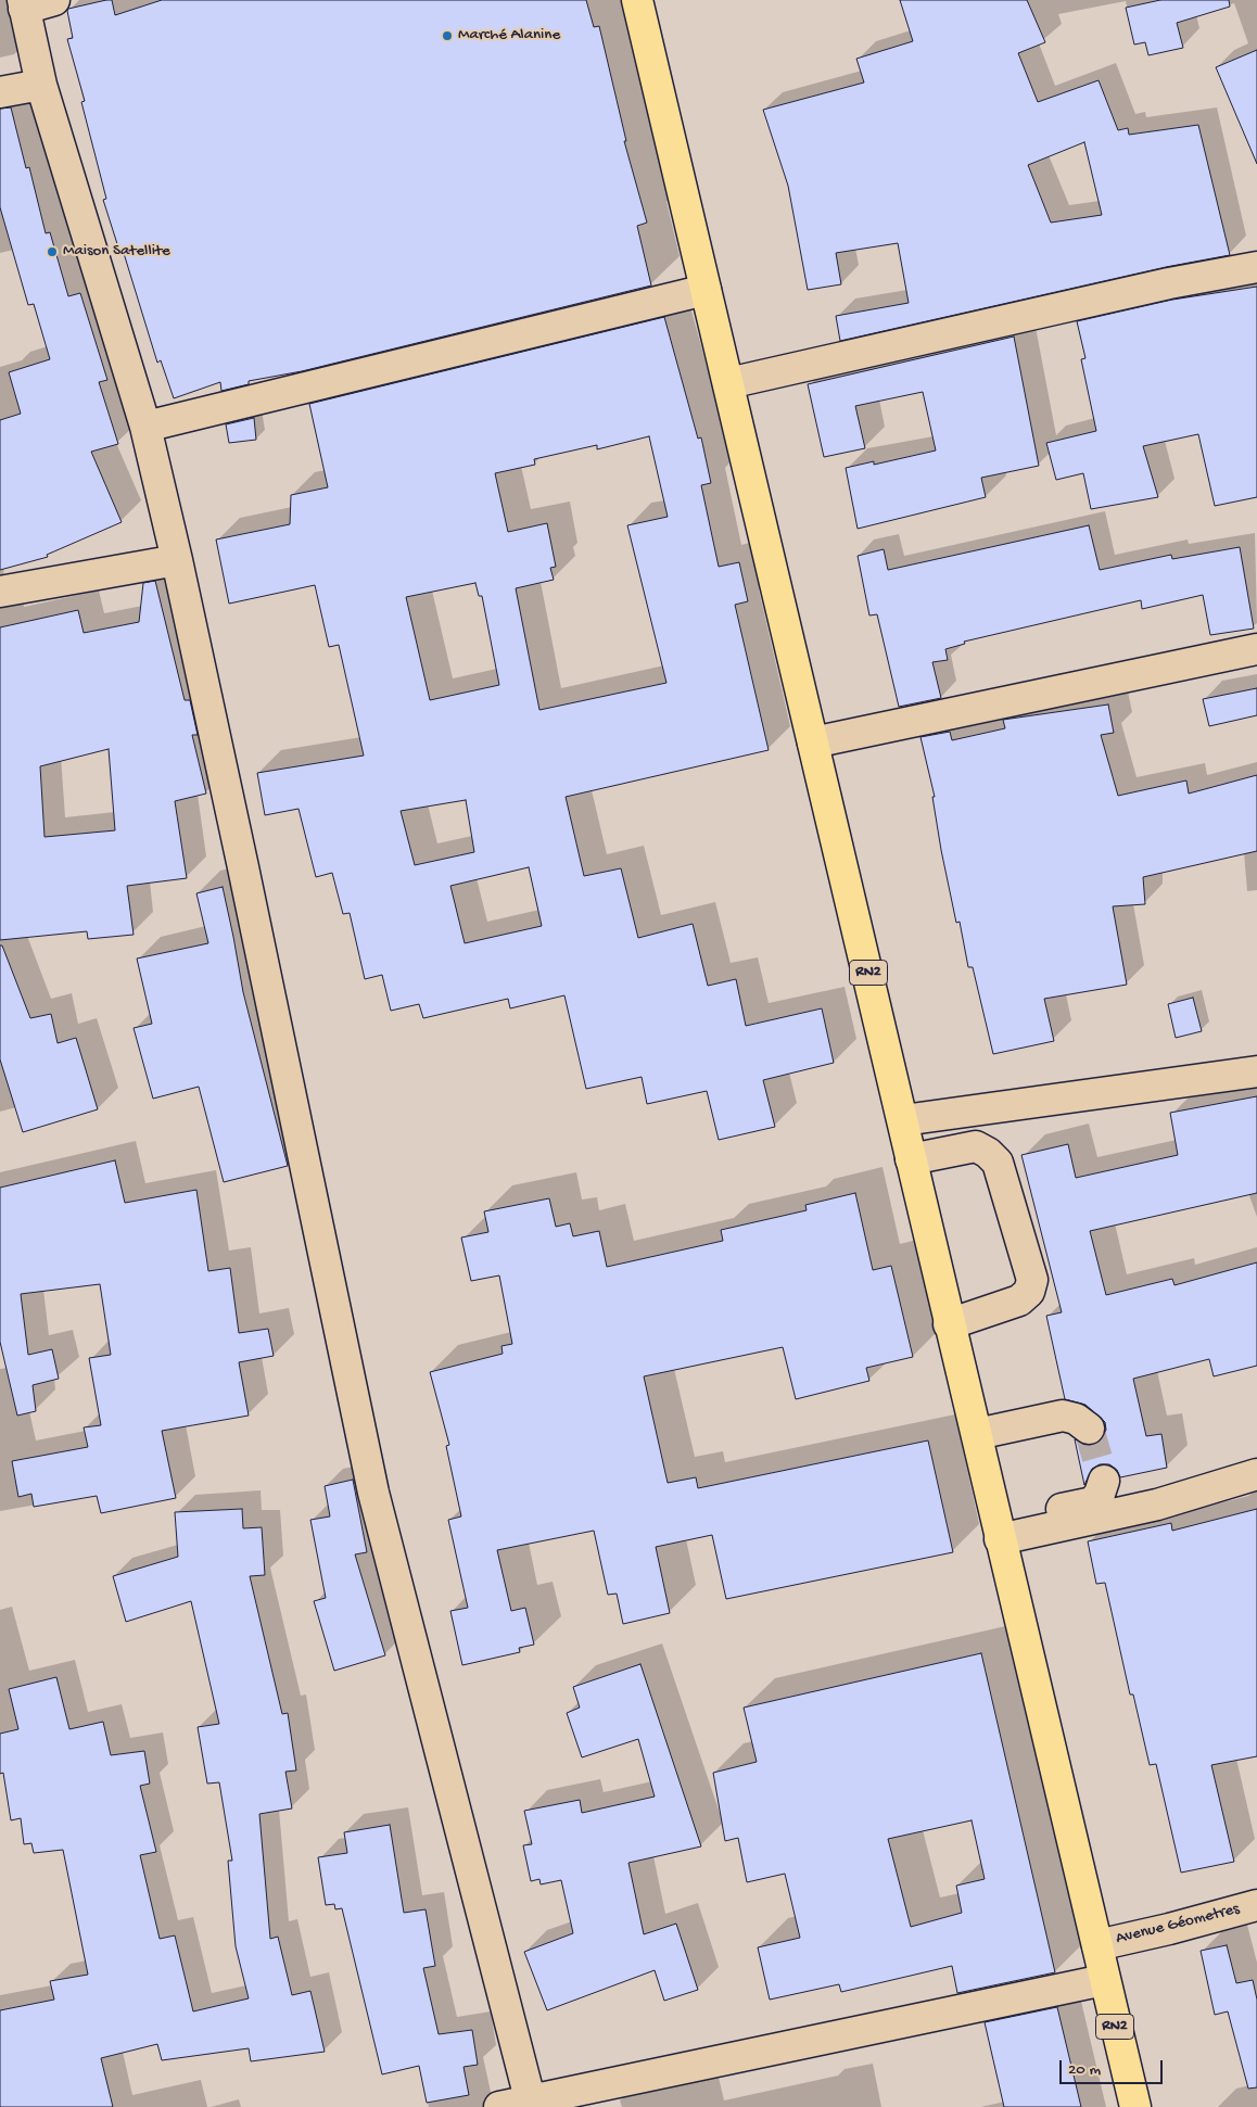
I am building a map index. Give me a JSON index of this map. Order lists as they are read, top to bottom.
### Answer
{
  "streets": {
    "highway": ["RN2"],
    "street": ["Avenue Géometres"]
  },
  "crossings": [
    ["RN2", "Avenue Géometres"]
  ],
  "places": ["Marché Alanine", "Maison Satellite"],
  "scale_bar": "20 m"
}
